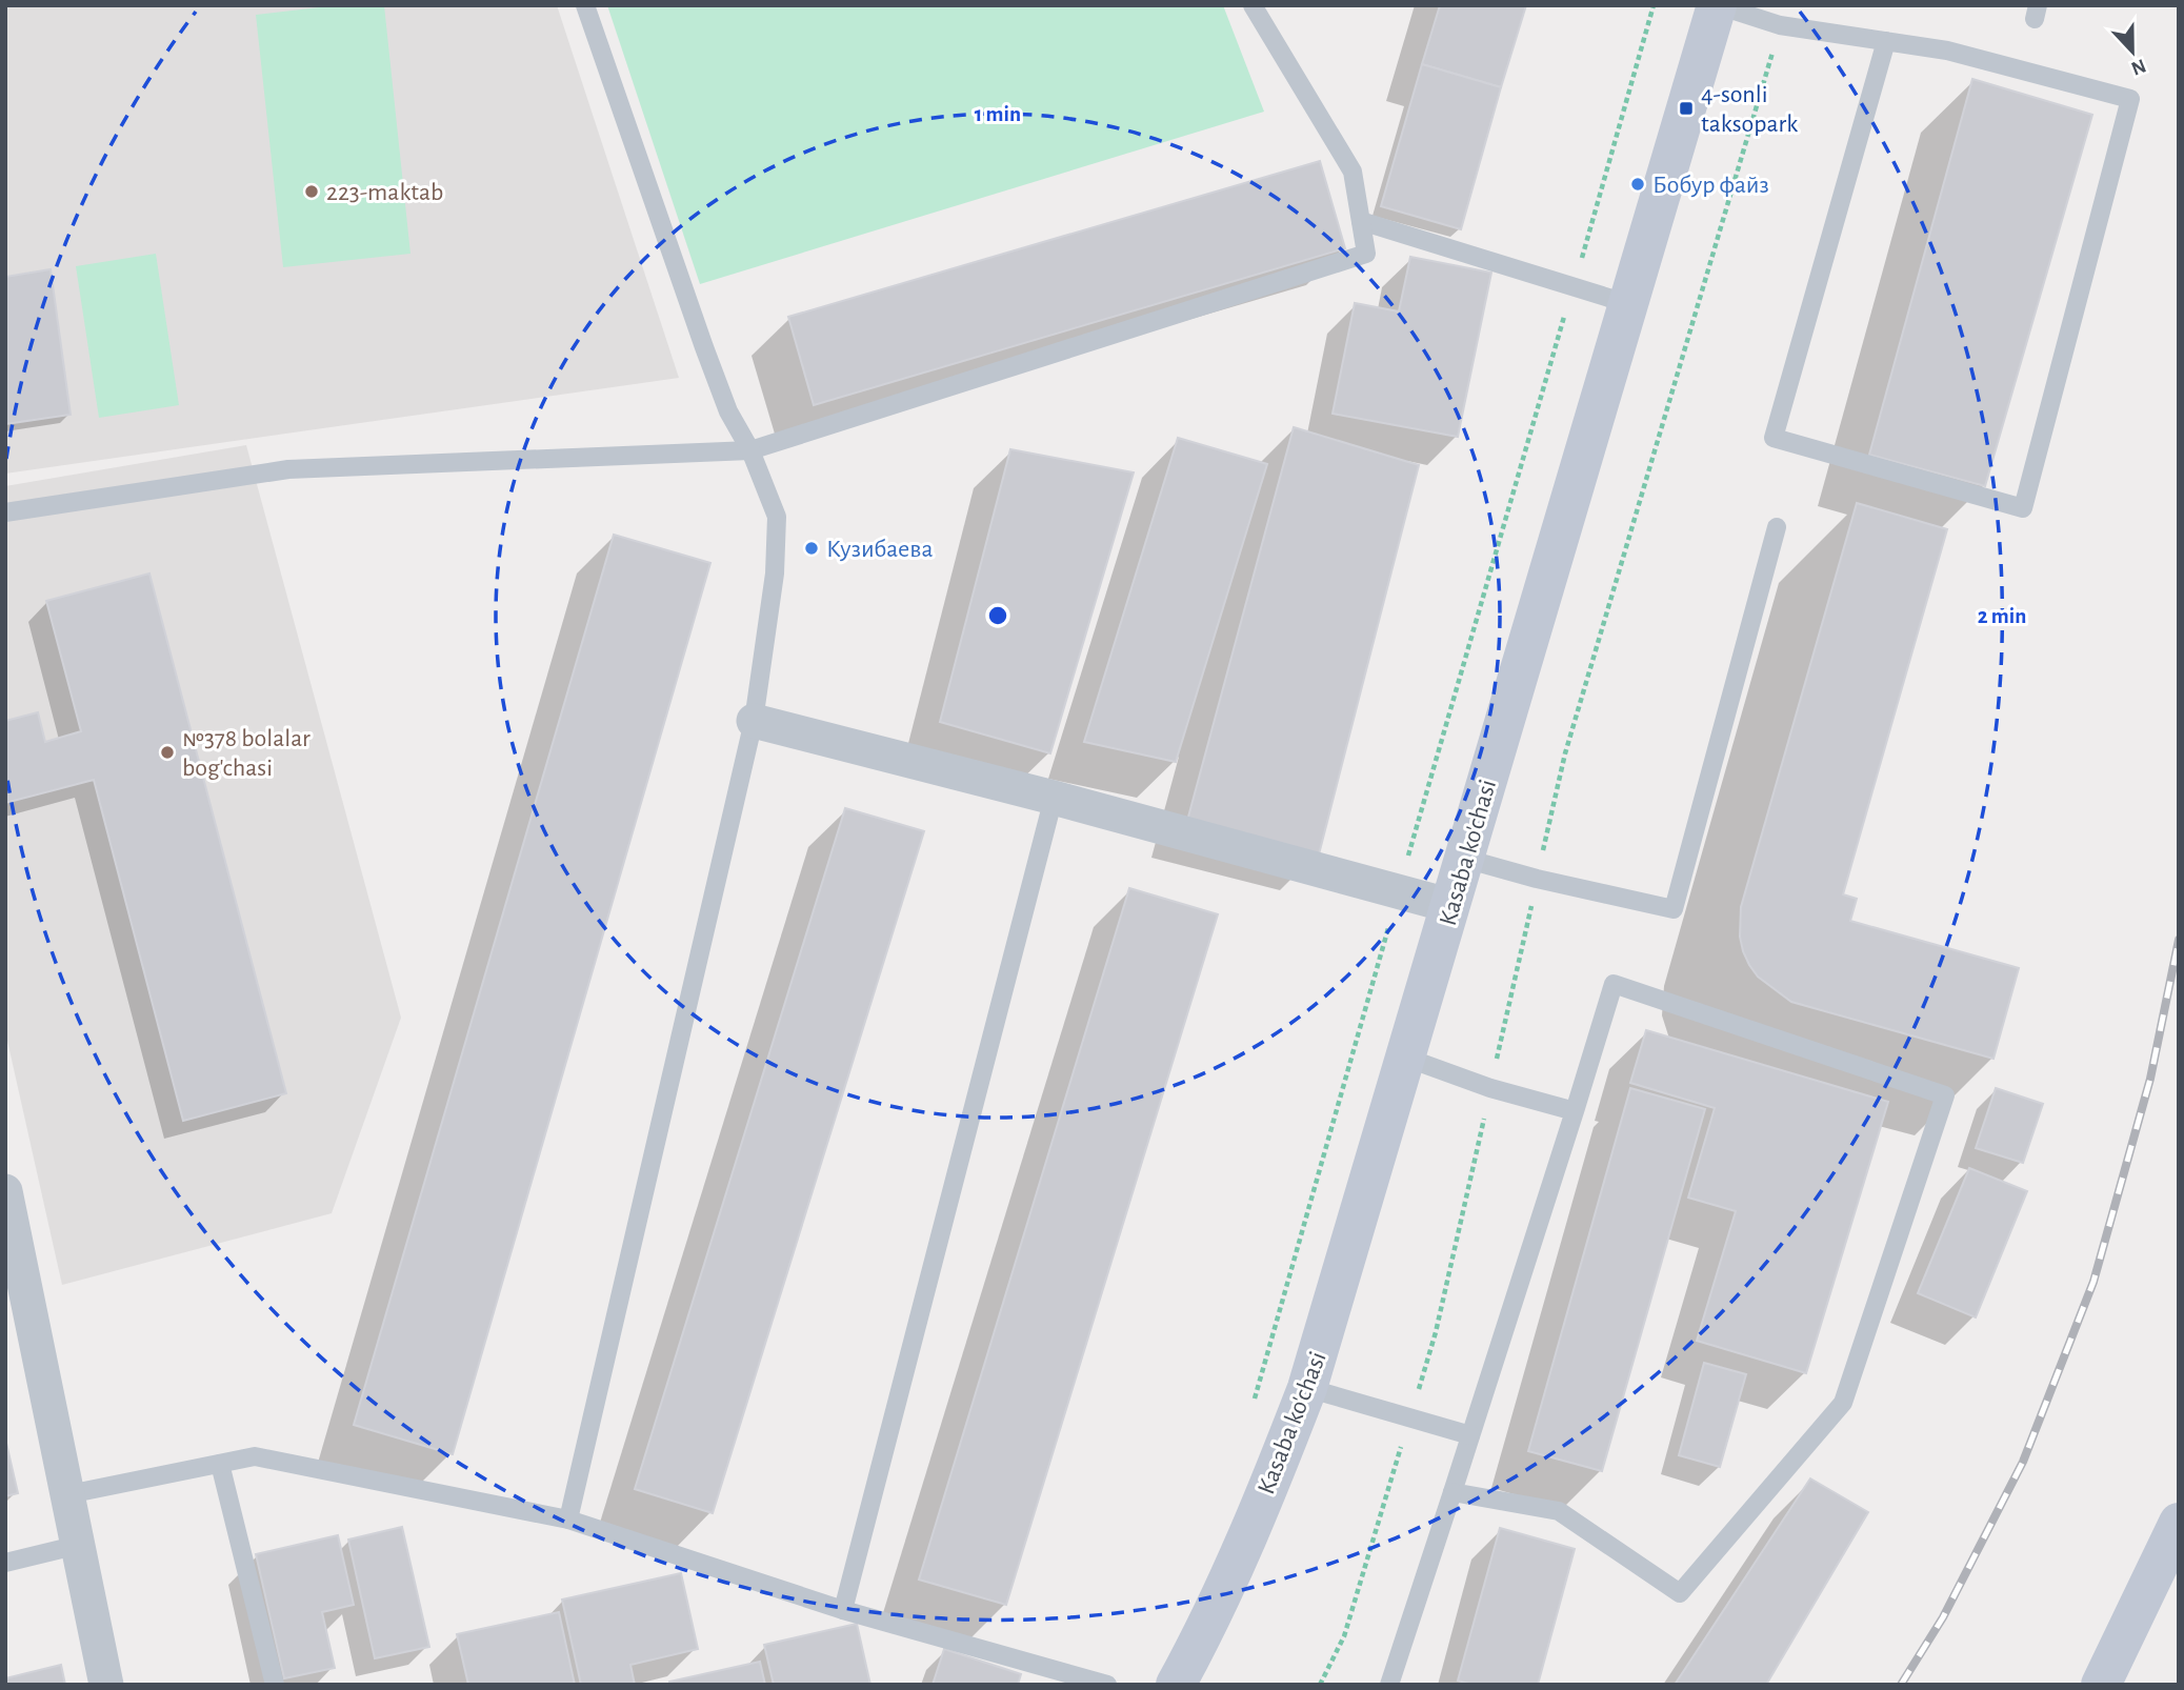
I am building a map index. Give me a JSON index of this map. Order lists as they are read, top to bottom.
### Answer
{
  "streets": {
    "street": ["Kasaba ko'chasi"]
  },
  "places": {
    "transit": ["4-sonli taksopark"],
    "other": [
      "Бобур файз",
      "223-maktab",
      "Кузибаева",
      "№378 bolalar bog'chasi"
    ]
  },
  "north": "bottom",
  "rings": ["1 min", "2 min"]
}
